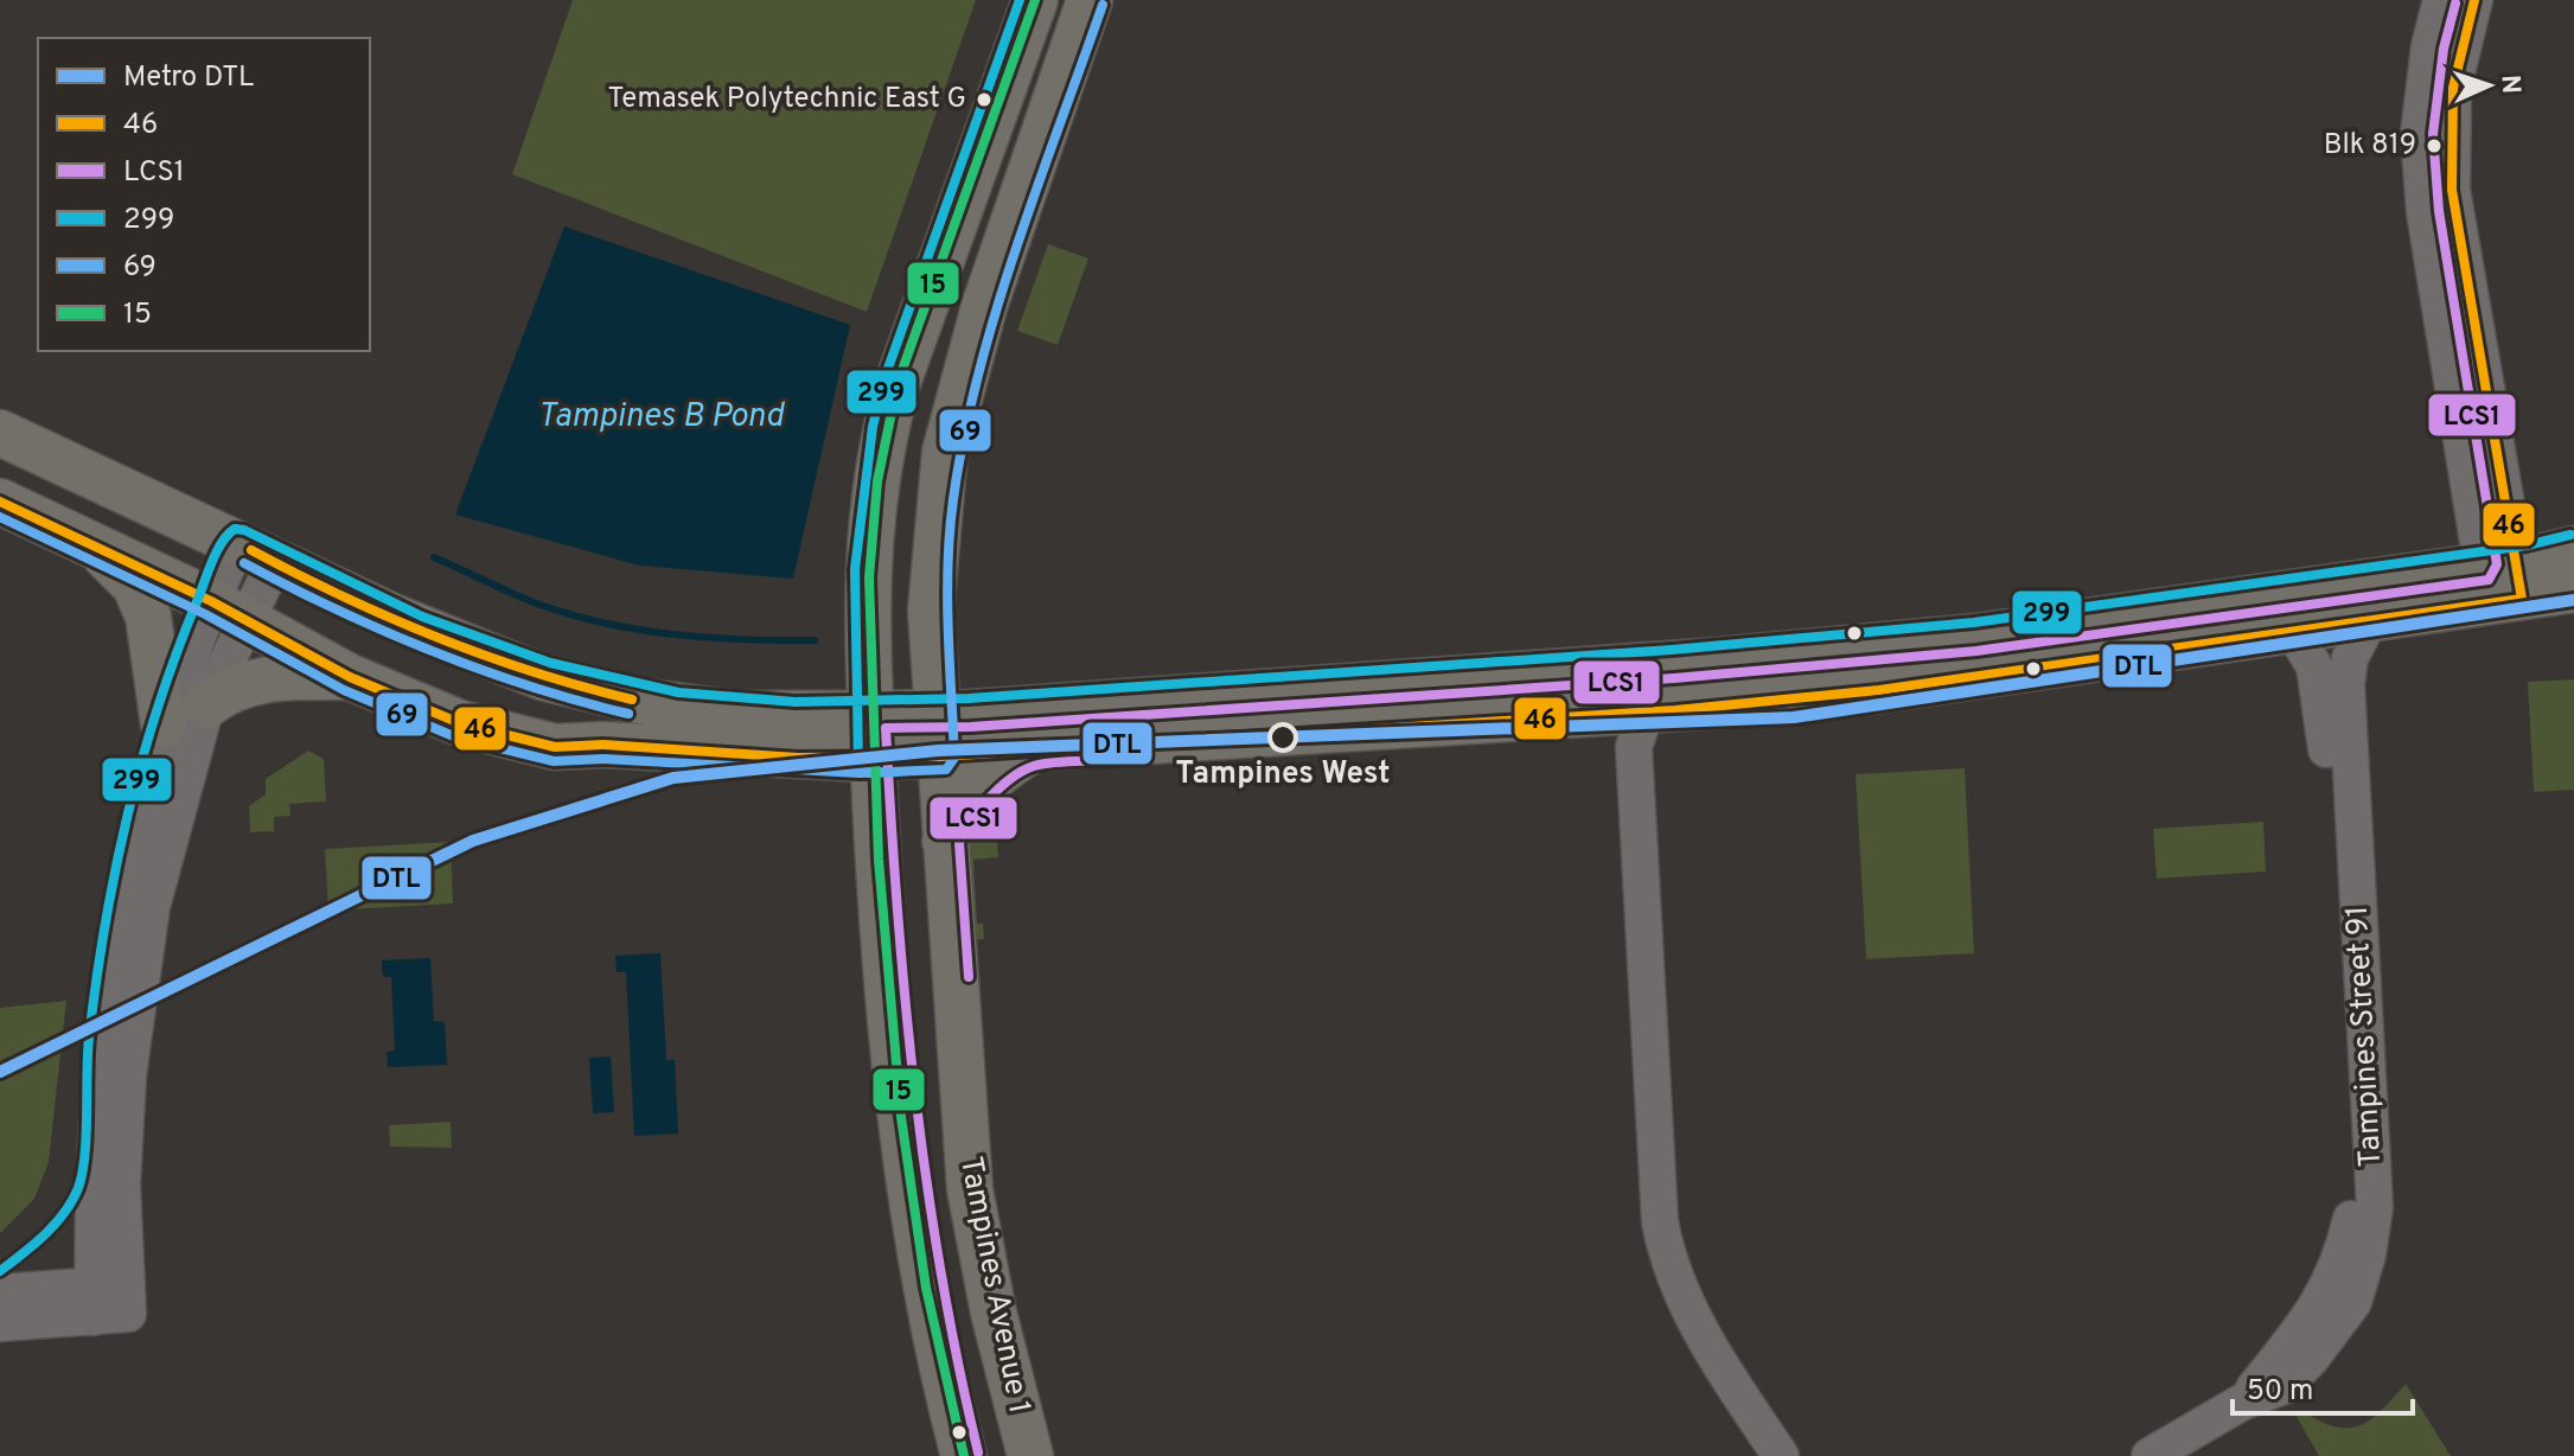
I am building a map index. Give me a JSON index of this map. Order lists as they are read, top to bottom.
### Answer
{
  "streets": {
    "main road": ["Tampines Avenue 1"],
    "street": ["Tampines Street 91"]
  },
  "water": ["Tampines B Pond"],
  "places": ["Temasek Polytechnic East G", "Blk 819", "Tampines West"],
  "lines": [
    "transit line 46",
    "transit line 299",
    "transit line 15",
    "transit line LCS1",
    "transit line 69",
    "metro line DTL"
  ],
  "legend": [
    "Metro DTL",
    "46",
    "LCS1",
    "299",
    "69",
    "15"
  ],
  "scale_bar": "50 m",
  "north": "right"
}
